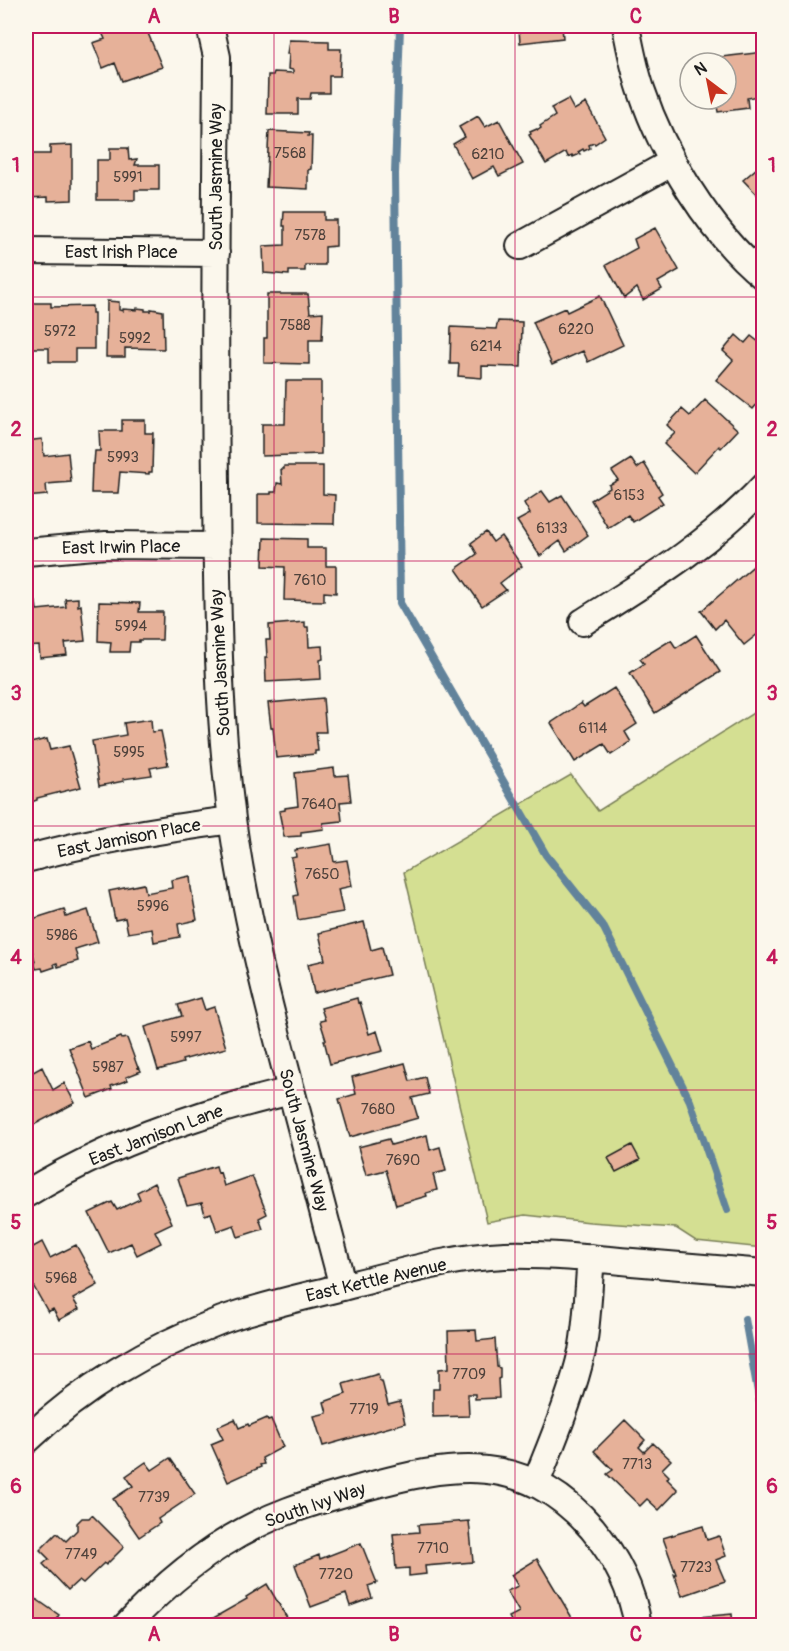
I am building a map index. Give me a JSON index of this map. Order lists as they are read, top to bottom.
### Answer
{
  "streets": {
    "street": [
      "South Jasmine Way",
      "East Irish Place",
      "East Irwin Place",
      "East Jamison Place",
      "East Jamison Lane",
      "East Kettle Avenue",
      "South Ivy Way"
    ]
  },
  "crossings": [
    ["South Jasmine Way", "East Irish Place"],
    ["South Jasmine Way", "East Irwin Place"],
    ["South Jasmine Way", "East Jamison Place"],
    ["South Jasmine Way", "East Jamison Lane"],
    ["South Jasmine Way", "East Kettle Avenue"]
  ],
  "house_numbers": [
    "7568",
    "6210",
    "5991",
    "7578",
    "7588",
    "6220",
    "5972",
    "5992",
    "6214",
    "5993",
    "6153",
    "6133",
    "7610",
    "5994",
    "6114",
    "5995",
    "7640",
    "7650",
    "5996",
    "5986",
    "5997",
    "5987",
    "7680",
    "7690",
    "5968",
    "7709",
    "7719",
    "7713",
    "7739",
    "7710",
    "7749",
    "7723",
    "7720"
  ],
  "north": "top left",
  "grid": {
    "columns": ["A", "B", "C"],
    "rows": [
      "1",
      "2",
      "3",
      "4",
      "5",
      "6"
    ]
  }
}
